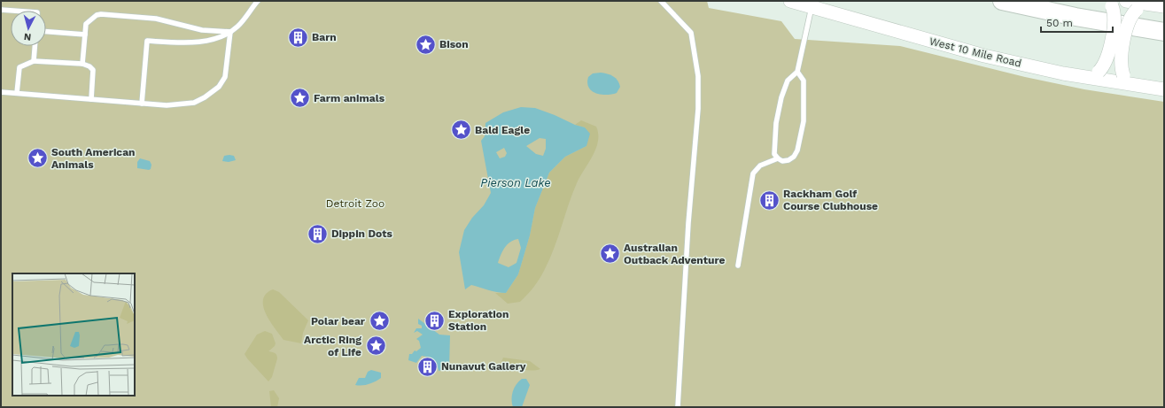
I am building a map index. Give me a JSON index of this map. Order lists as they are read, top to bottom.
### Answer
{
  "streets": {
    "main road": ["West 10 Mile Road"]
  },
  "water": ["Pierson Lake"],
  "parks": ["Detroit Zoo"],
  "places": {
    "building": [
      "Barn",
      "Rackham Golf Course Clubhouse",
      "Dippin Dots",
      "Exploration Station",
      "Nunavut Gallery"
    ],
    "place": [
      "Bison",
      "Farm animals",
      "Bald Eagle",
      "South American Animals",
      "Australian Outback Adventure",
      "Polar bear",
      "Arctic Ring of Life"
    ]
  },
  "scale_bar": "50 m",
  "north": "bottom"
}
